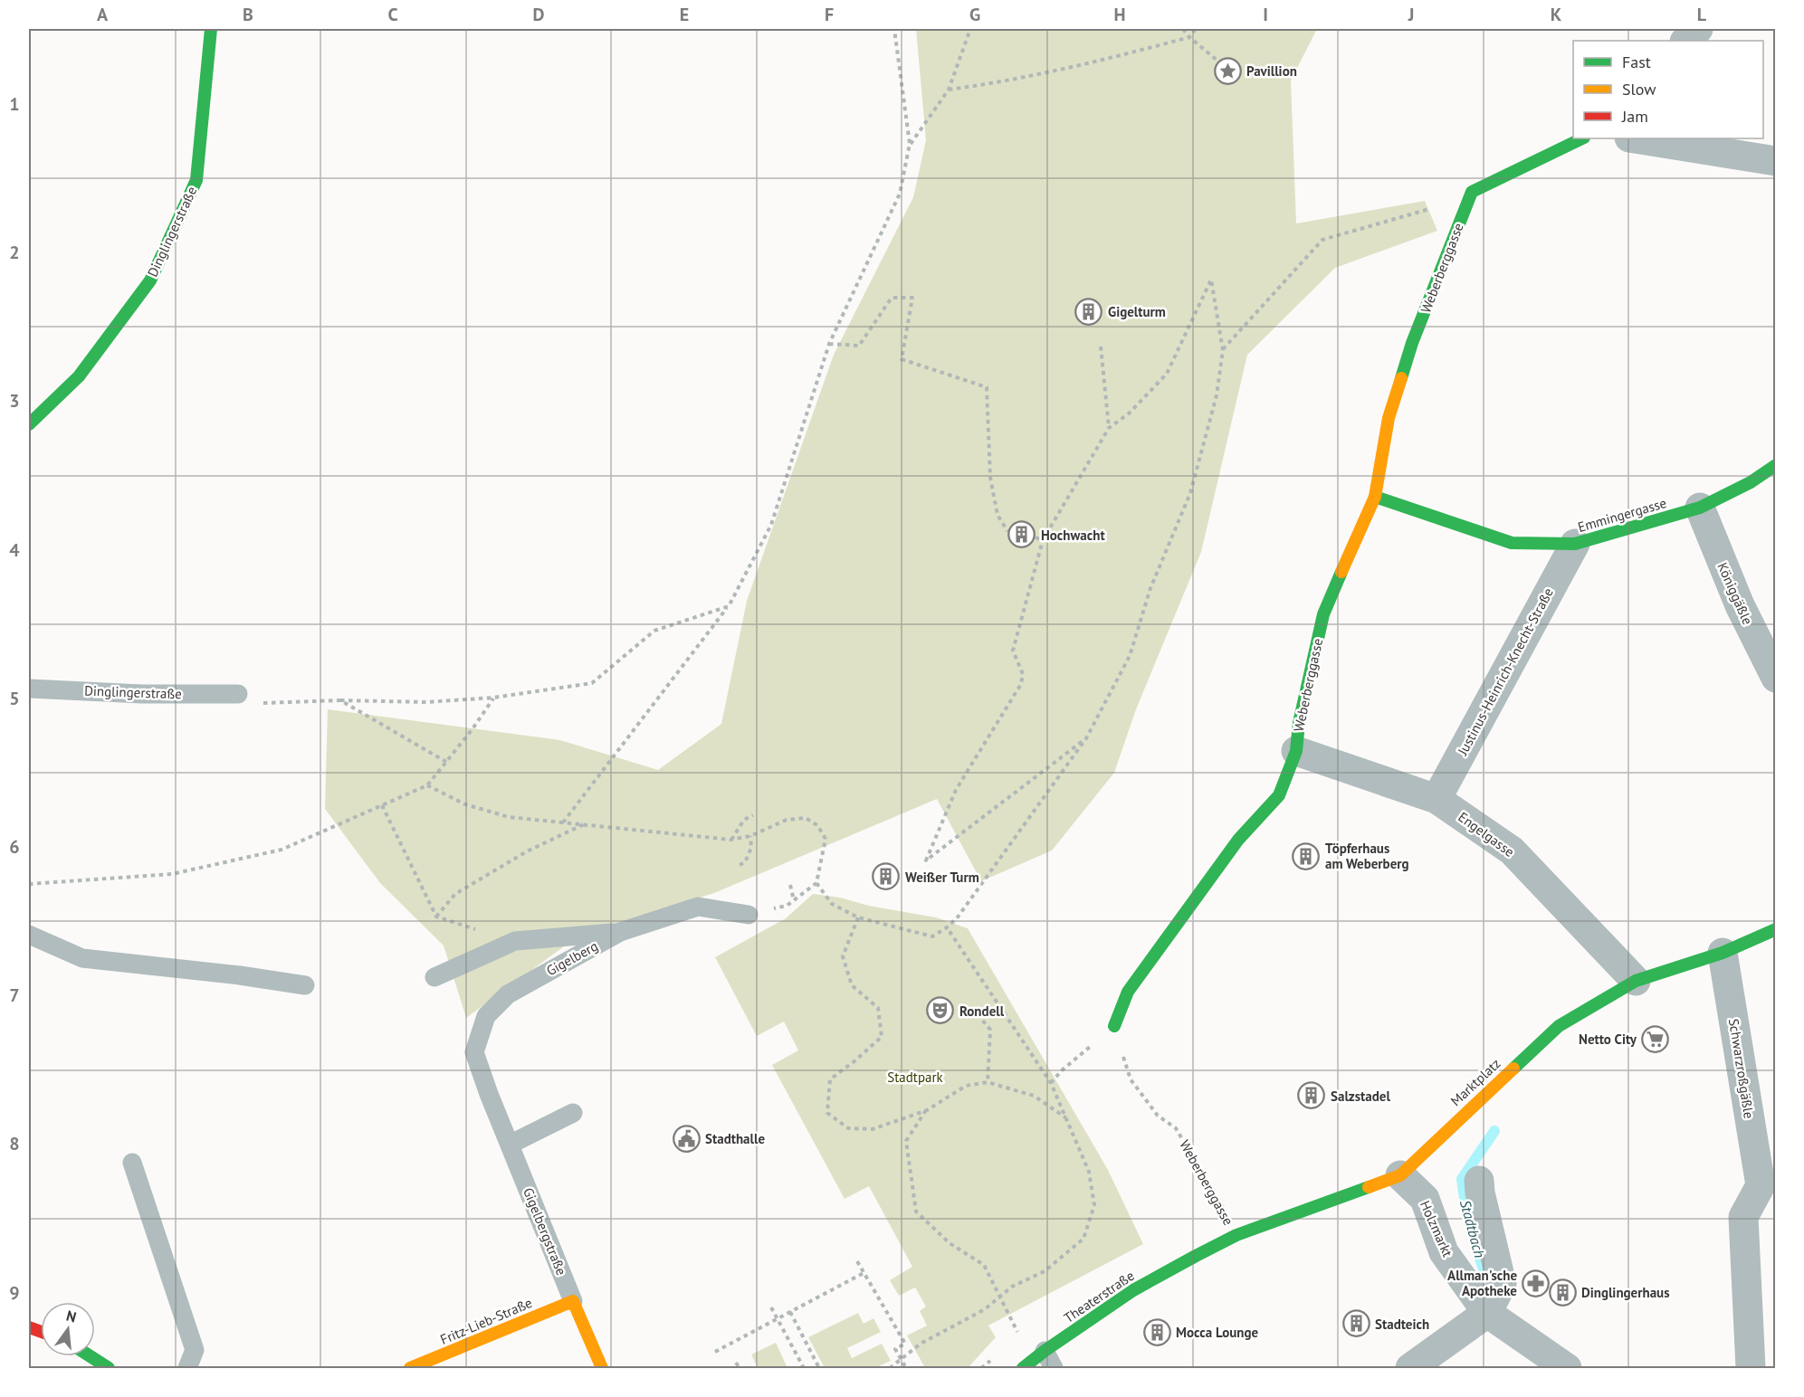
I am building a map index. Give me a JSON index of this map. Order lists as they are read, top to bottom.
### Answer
{
  "streets": {
    "street": [
      "Dinglingerstraße",
      "Weberberggasse",
      "Emmingergasse",
      "Königgäßle",
      "Justinus-Heinrich-Knecht-Straße",
      "Engelgasse",
      "Schwarzroßgäßle",
      "Marktplatz",
      "Holzmarkt",
      "Gigelbergstraße",
      "Theaterstraße",
      "Fritz-Lieb-Straße"
    ],
    "lane": ["Gigelberg"]
  },
  "crossings": [
    ["Weberberggasse", "Emmingergasse"],
    ["Weberberggasse", "Engelgasse"],
    ["Weberberggasse", "Marktplatz"],
    ["Emmingergasse", "Königgäßle"],
    ["Emmingergasse", "Justinus-Heinrich-Knecht-Straße"],
    ["Justinus-Heinrich-Knecht-Straße", "Engelgasse"],
    ["Engelgasse", "Marktplatz"],
    ["Gigelberg", "Gigelbergstraße"],
    ["Schwarzroßgäßle", "Marktplatz"],
    ["Marktplatz", "Holzmarkt"],
    ["Marktplatz", "Theaterstraße"],
    ["Gigelbergstraße", "Fritz-Lieb-Straße"]
  ],
  "water": ["Stadtbach"],
  "parks": ["Stadtpark"],
  "places": {
    "place": ["Pavillion"],
    "building": [
      "Gigelturm",
      "Hochwacht",
      "Töpferhaus am Weberberg",
      "Weißer Turm",
      "Salzstadel",
      "Dinglingerhaus",
      "Stadteich",
      "Mocca Lounge"
    ],
    "theatre": ["Rondell"],
    "supermarket": ["Netto City"],
    "public building": ["Stadthalle"],
    "pharmacy": ["Allman'sche Apotheke"]
  },
  "legend": ["Fast", "Slow", "Jam"],
  "north": "top",
  "grid": {
    "columns": [
      "A",
      "B",
      "C",
      "D",
      "E",
      "F",
      "G",
      "H",
      "I",
      "J",
      "K",
      "L"
    ],
    "rows": [
      "1",
      "2",
      "3",
      "4",
      "5",
      "6",
      "7",
      "8",
      "9"
    ]
  }
}
